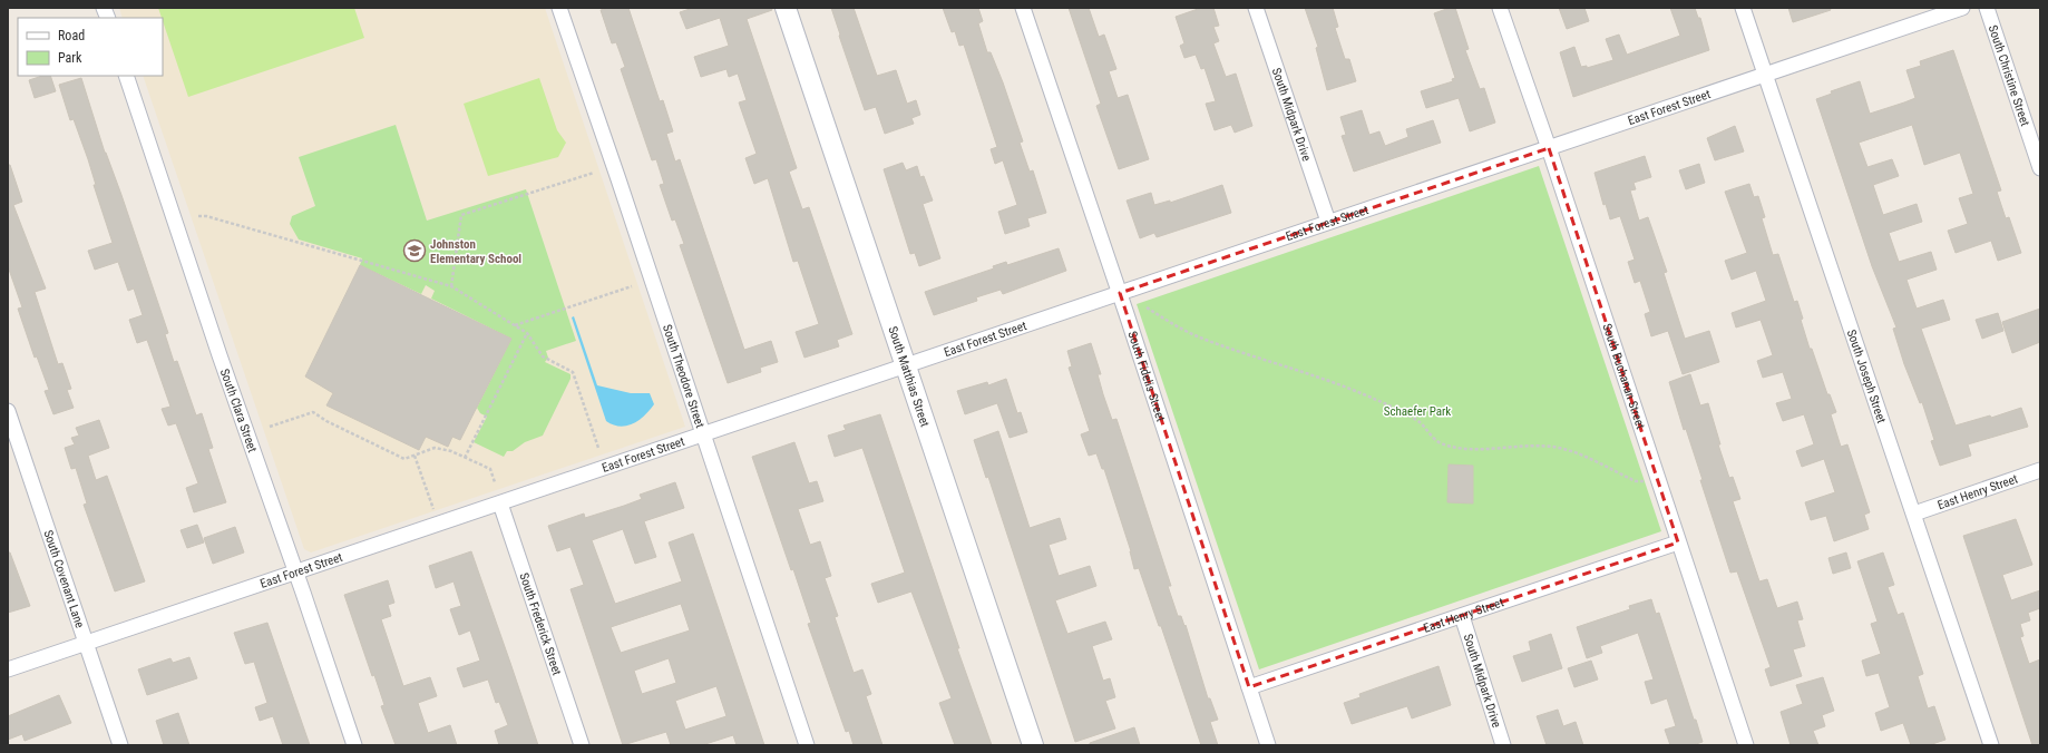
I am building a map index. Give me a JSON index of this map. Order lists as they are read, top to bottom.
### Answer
{
  "streets": {
    "street": [
      "South Christine Street",
      "East Forest Street",
      "South Midpark Drive",
      "South Theodore Street",
      "South Matthias Street",
      "South Fidelis Street",
      "South Buchanan Street",
      "South Joseph Street",
      "South Clara Street",
      "East Henry Street",
      "South Covenant Lane",
      "South Frederick Street"
    ]
  },
  "crossings": [
    ["East Forest Street", "South Midpark Drive"],
    ["East Forest Street", "South Theodore Street"],
    ["East Forest Street", "South Matthias Street"],
    ["East Forest Street", "South Fidelis Street"],
    ["East Forest Street", "South Buchanan Street"],
    ["East Forest Street", "South Joseph Street"],
    ["East Forest Street", "South Clara Street"],
    ["East Forest Street", "South Covenant Lane"],
    ["East Forest Street", "South Frederick Street"],
    ["South Midpark Drive", "East Henry Street"],
    ["South Fidelis Street", "East Henry Street"],
    ["South Buchanan Street", "East Henry Street"],
    ["South Joseph Street", "East Henry Street"]
  ],
  "parks": ["Schaefer Park"],
  "places": {
    "school or university": ["Johnston Elementary School"]
  },
  "legend": ["Road", "Park"]
}
